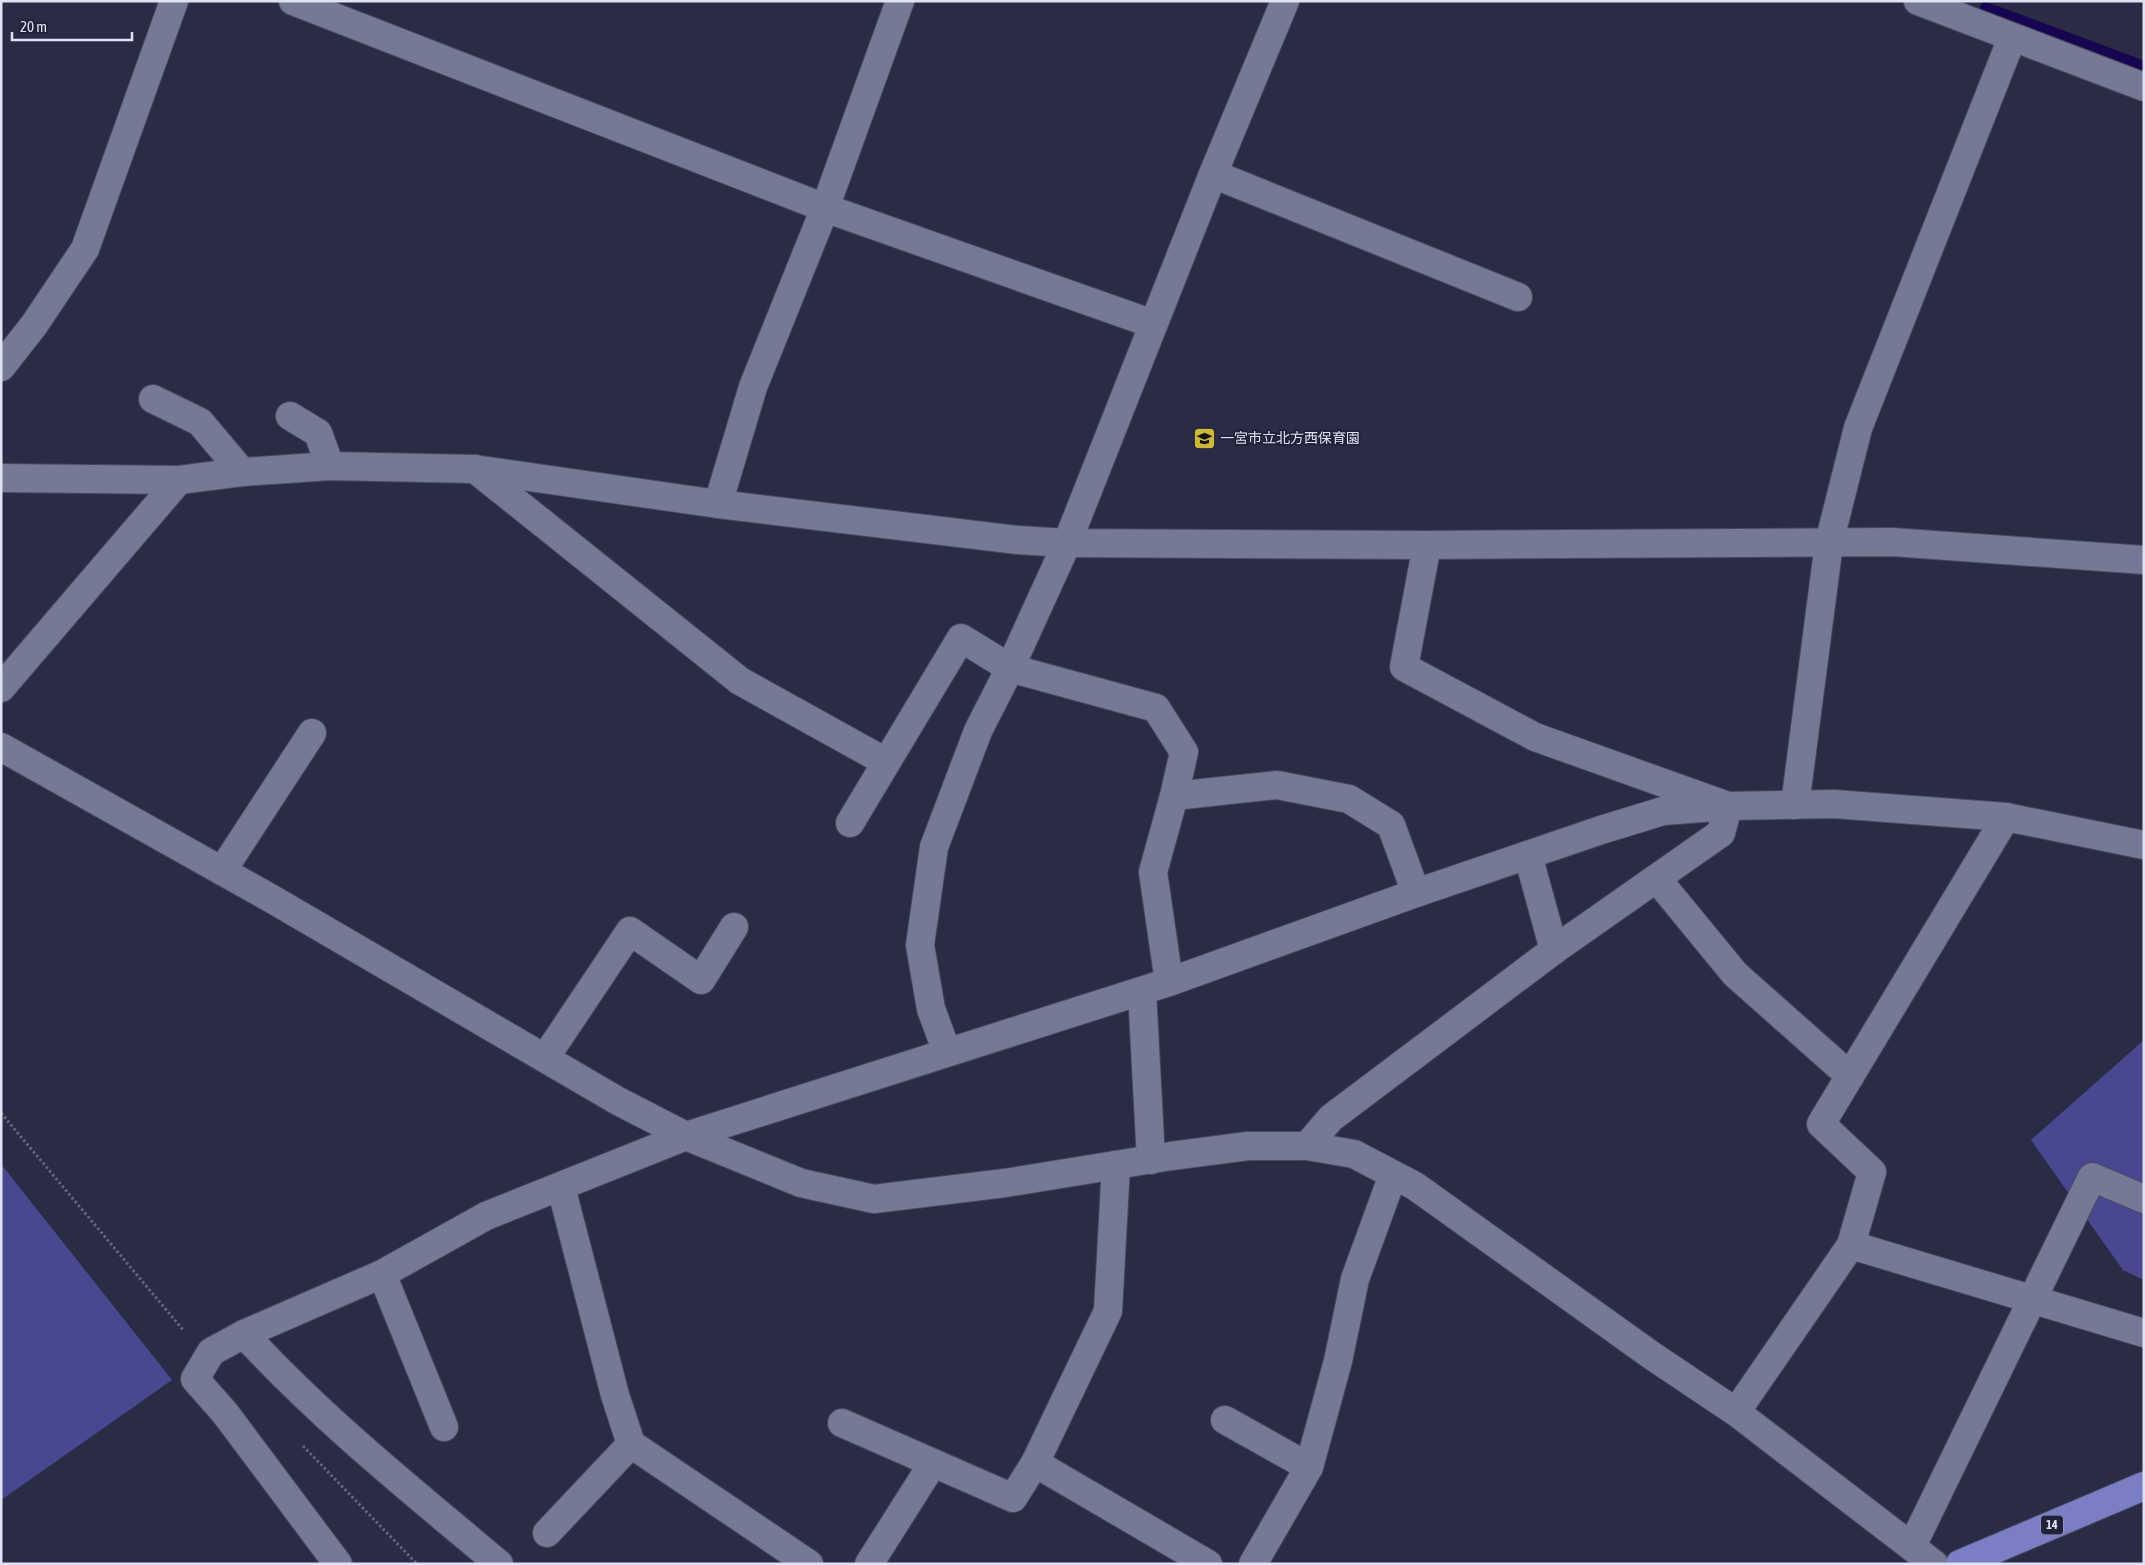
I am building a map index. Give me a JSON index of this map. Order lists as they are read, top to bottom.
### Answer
{
  "streets": {
    "main road": ["14"]
  },
  "places": {
    "school or university": ["一宮市立北方西保育園"]
  },
  "scale_bar": "20 m"
}
